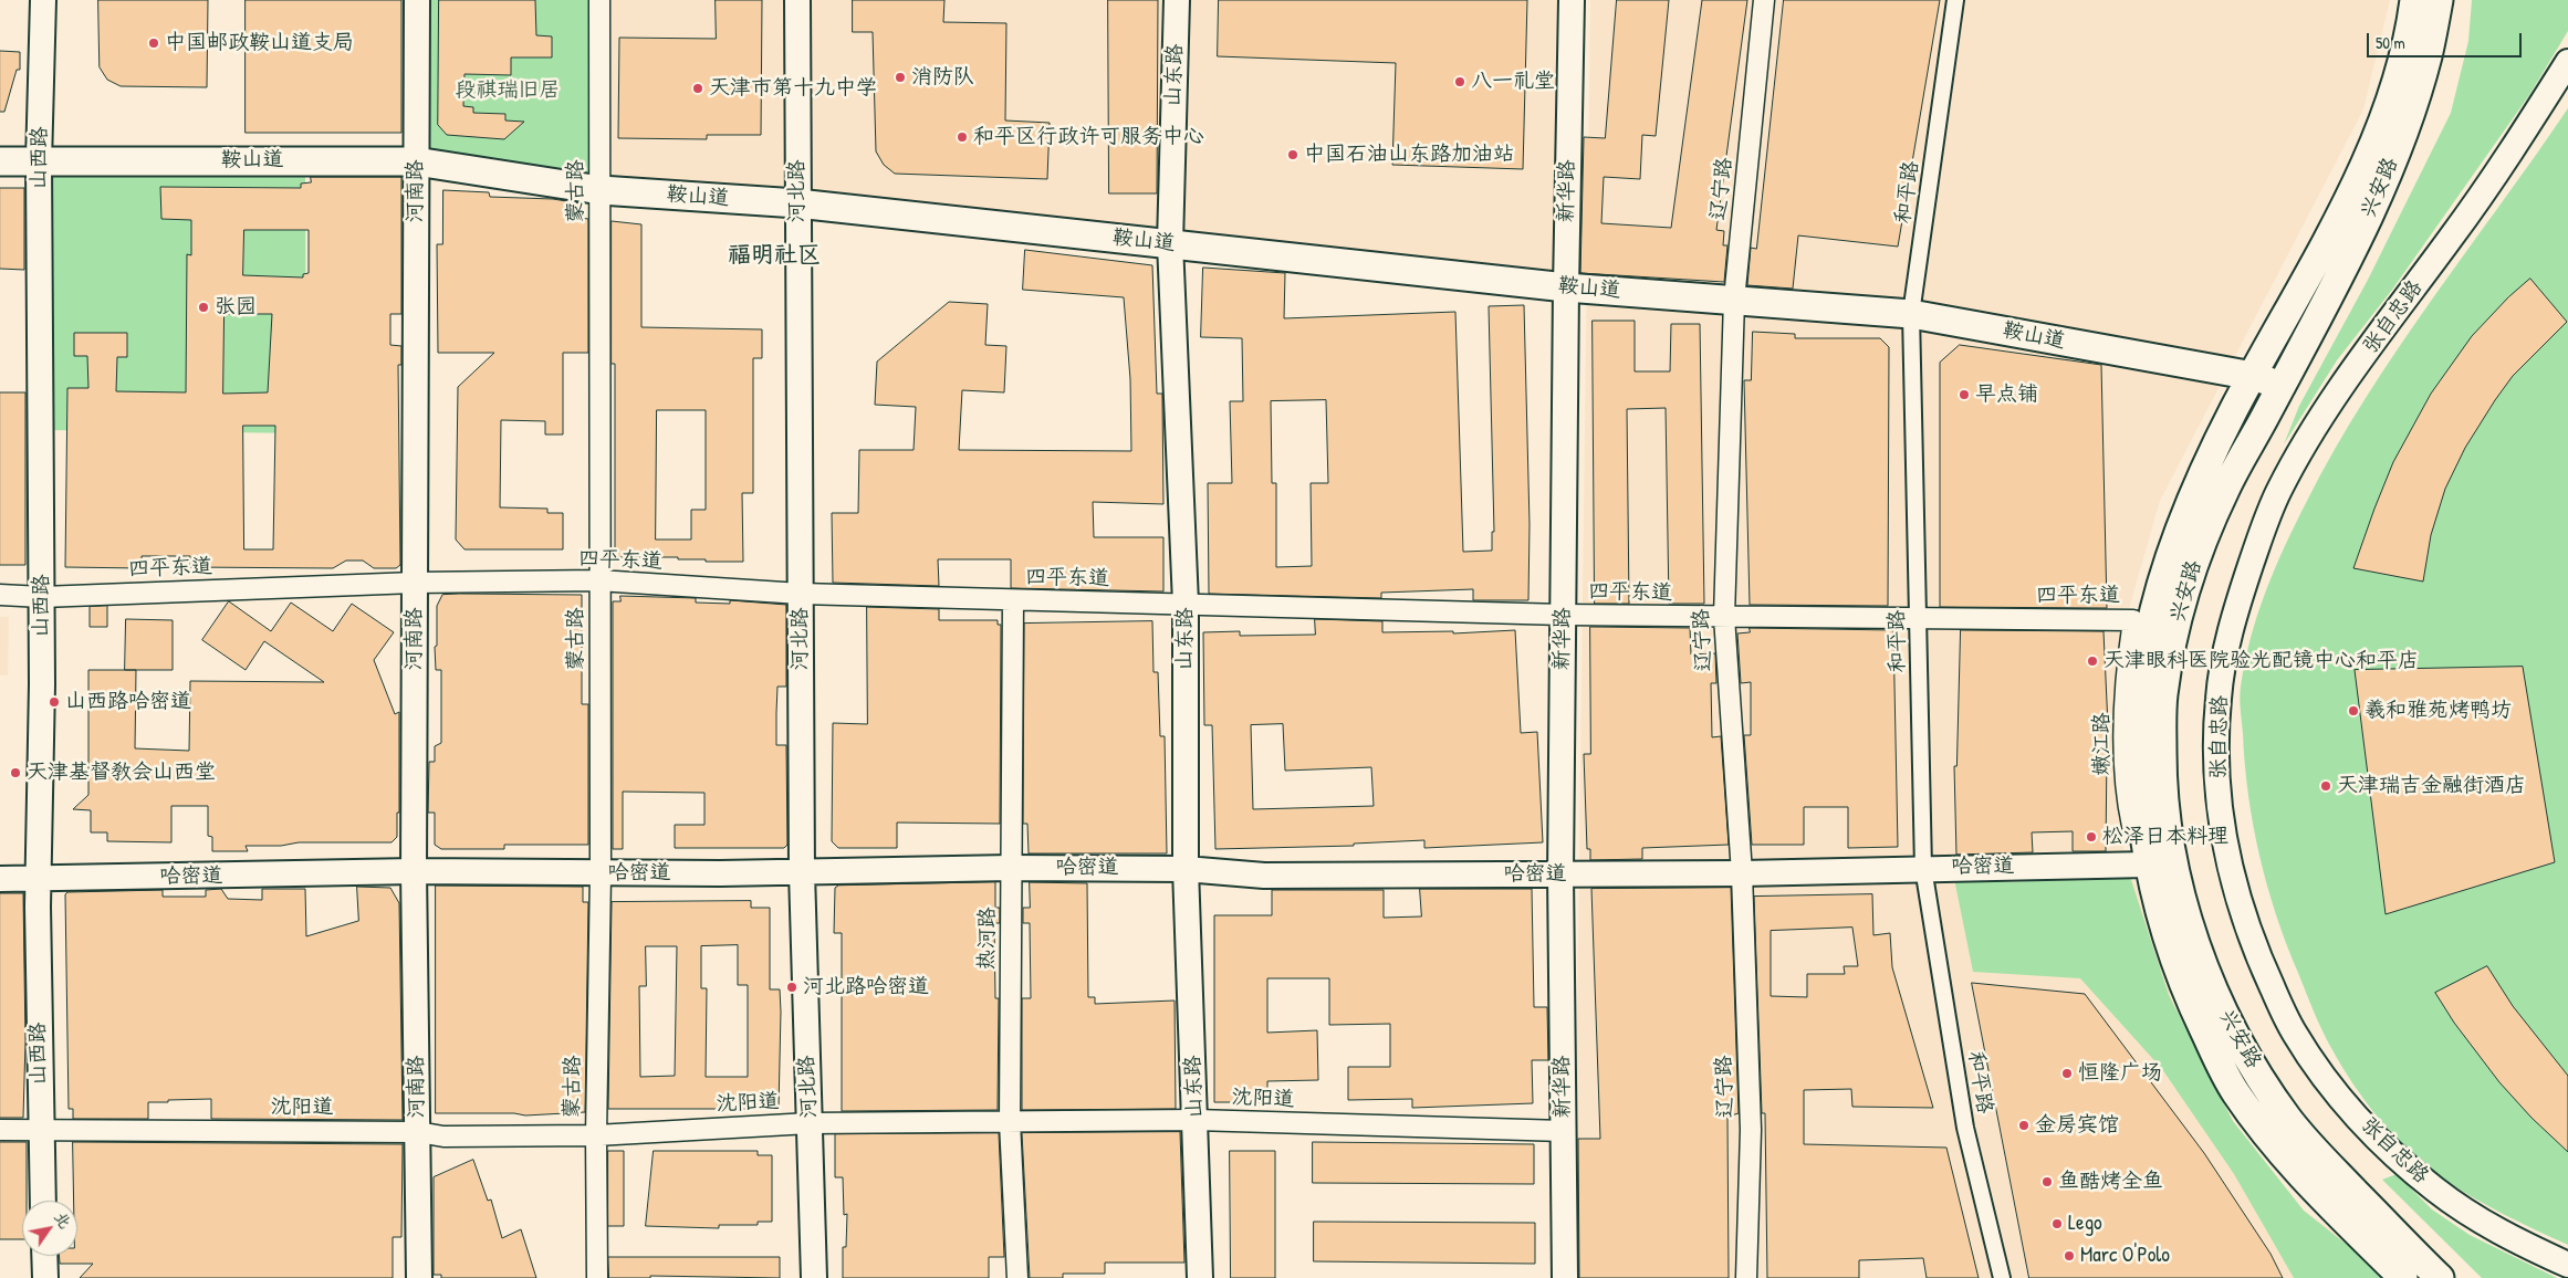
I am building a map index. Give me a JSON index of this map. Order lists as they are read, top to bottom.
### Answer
{
  "streets": {
    "main road": ["鞍山道", "兴安路"],
    "street": [
      "山东路",
      "山西路",
      "辽宁路",
      "河南路",
      "蒙古路",
      "河北路",
      "新华路",
      "和平路",
      "张自忠路",
      "四平东道",
      "嫩江路",
      "哈密道",
      "热河路",
      "沈阳道"
    ]
  },
  "crossings": [
    ["山东路", "鞍山道"],
    ["山东路", "四平东道"],
    ["山东路", "哈密道"],
    ["山东路", "沈阳道"],
    ["山西路", "鞍山道"],
    ["山西路", "四平东道"],
    ["山西路", "哈密道"],
    ["山西路", "沈阳道"],
    ["鞍山道", "兴安路"],
    ["鞍山道", "辽宁路"],
    ["鞍山道", "河南路"],
    ["鞍山道", "蒙古路"],
    ["鞍山道", "河北路"],
    ["鞍山道", "新华路"],
    ["鞍山道", "和平路"],
    ["兴安路", "嫩江路"],
    ["兴安路", "哈密道"],
    ["辽宁路", "四平东道"],
    ["辽宁路", "哈密道"],
    ["河南路", "四平东道"],
    ["河南路", "哈密道"],
    ["河南路", "沈阳道"],
    ["蒙古路", "四平东道"],
    ["蒙古路", "哈密道"],
    ["蒙古路", "沈阳道"],
    ["河北路", "四平东道"],
    ["河北路", "哈密道"],
    ["河北路", "沈阳道"],
    ["新华路", "四平东道"],
    ["新华路", "哈密道"],
    ["新华路", "沈阳道"],
    ["和平路", "四平东道"],
    ["和平路", "哈密道"],
    ["四平东道", "嫩江路"],
    ["四平东道", "热河路"],
    ["嫩江路", "哈密道"],
    ["哈密道", "热河路"],
    ["热河路", "沈阳道"]
  ],
  "districts": ["福明社区"],
  "parks": ["段祺瑞旧居"],
  "places": [
    "中国邮政鞍山道支局",
    "消防队",
    "八一礼堂",
    "天津市第十九中学",
    "和平区行政许可服务中心",
    "中国石油山东路加油站",
    "张园",
    "早点铺",
    "天津眼科医院验光配镜中心和平店",
    "山西路哈密道",
    "羲和雅苑烤鸭坊",
    "天津基督教会山西堂",
    "天津瑞吉金融街酒店",
    "松泽日本料理",
    "河北路哈密道",
    "恒隆广场",
    "金房宾馆",
    "鱼酷烤全鱼",
    "Lego",
    "Marc O'Polo"
  ],
  "scale_bar": "50 m",
  "north": "top right"
}
